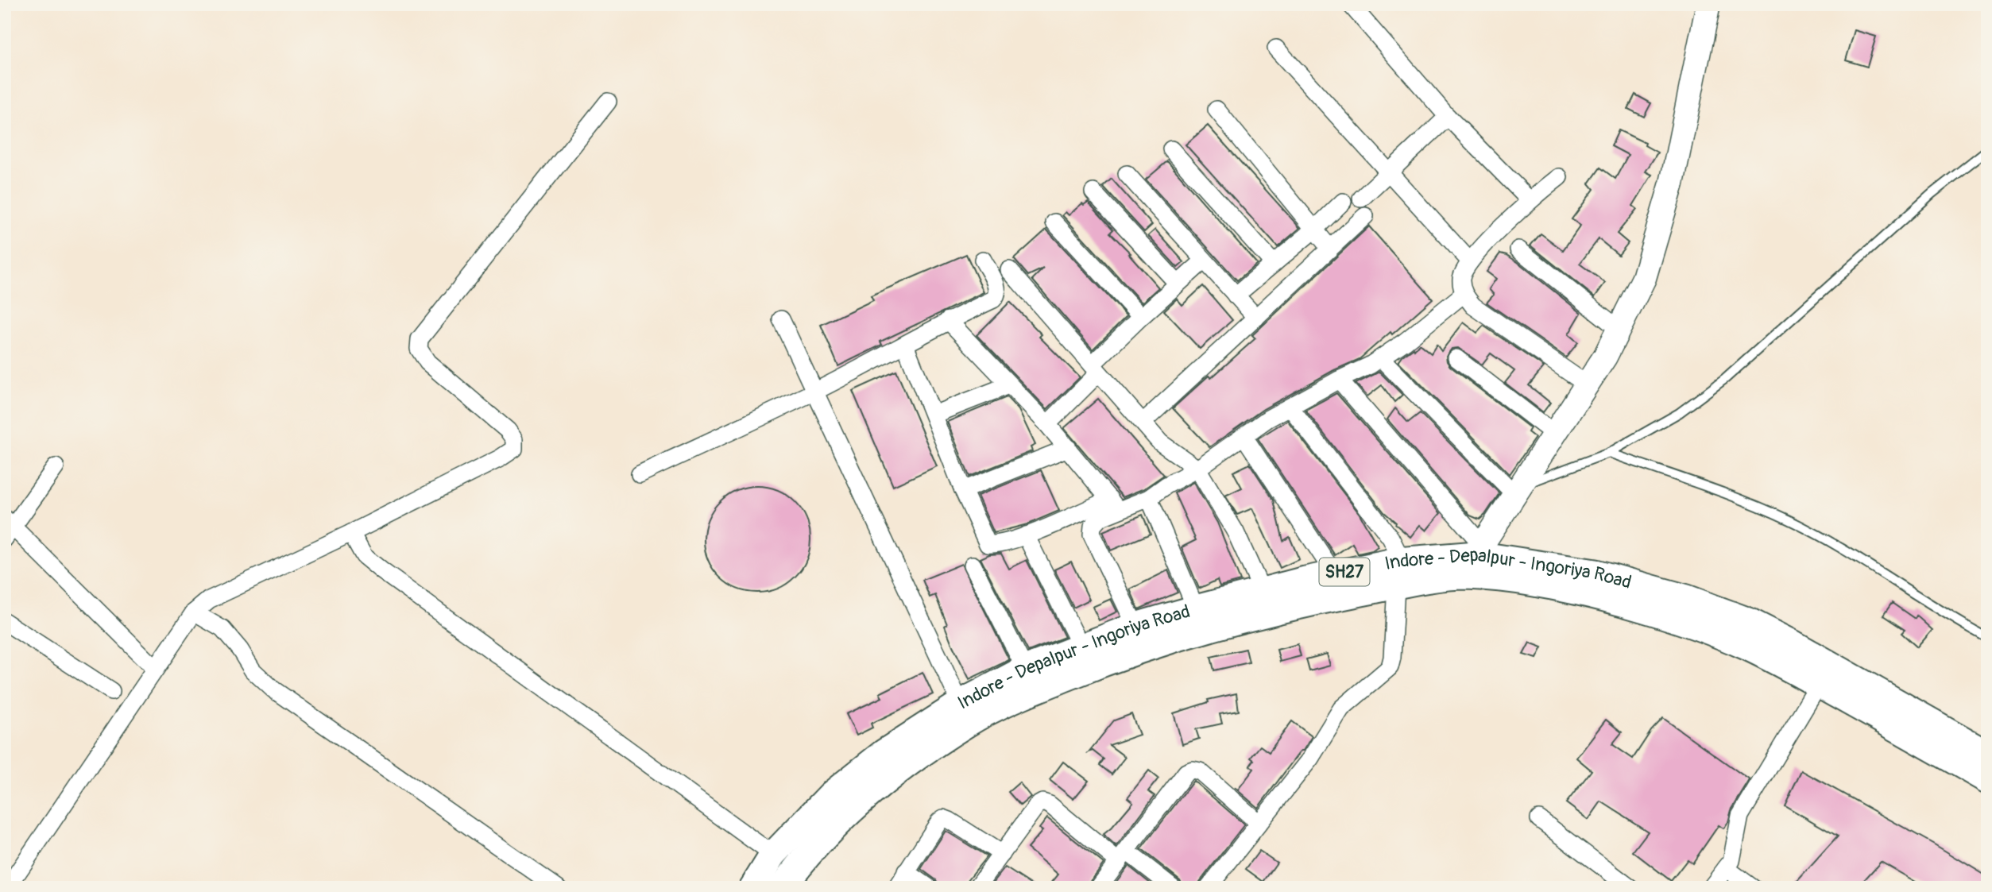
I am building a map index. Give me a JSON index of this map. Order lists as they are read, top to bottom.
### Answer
{
  "streets": {
    "main road": ["SH27", "Indore - Depalpur - Ingoriya Road"]
  }
}
